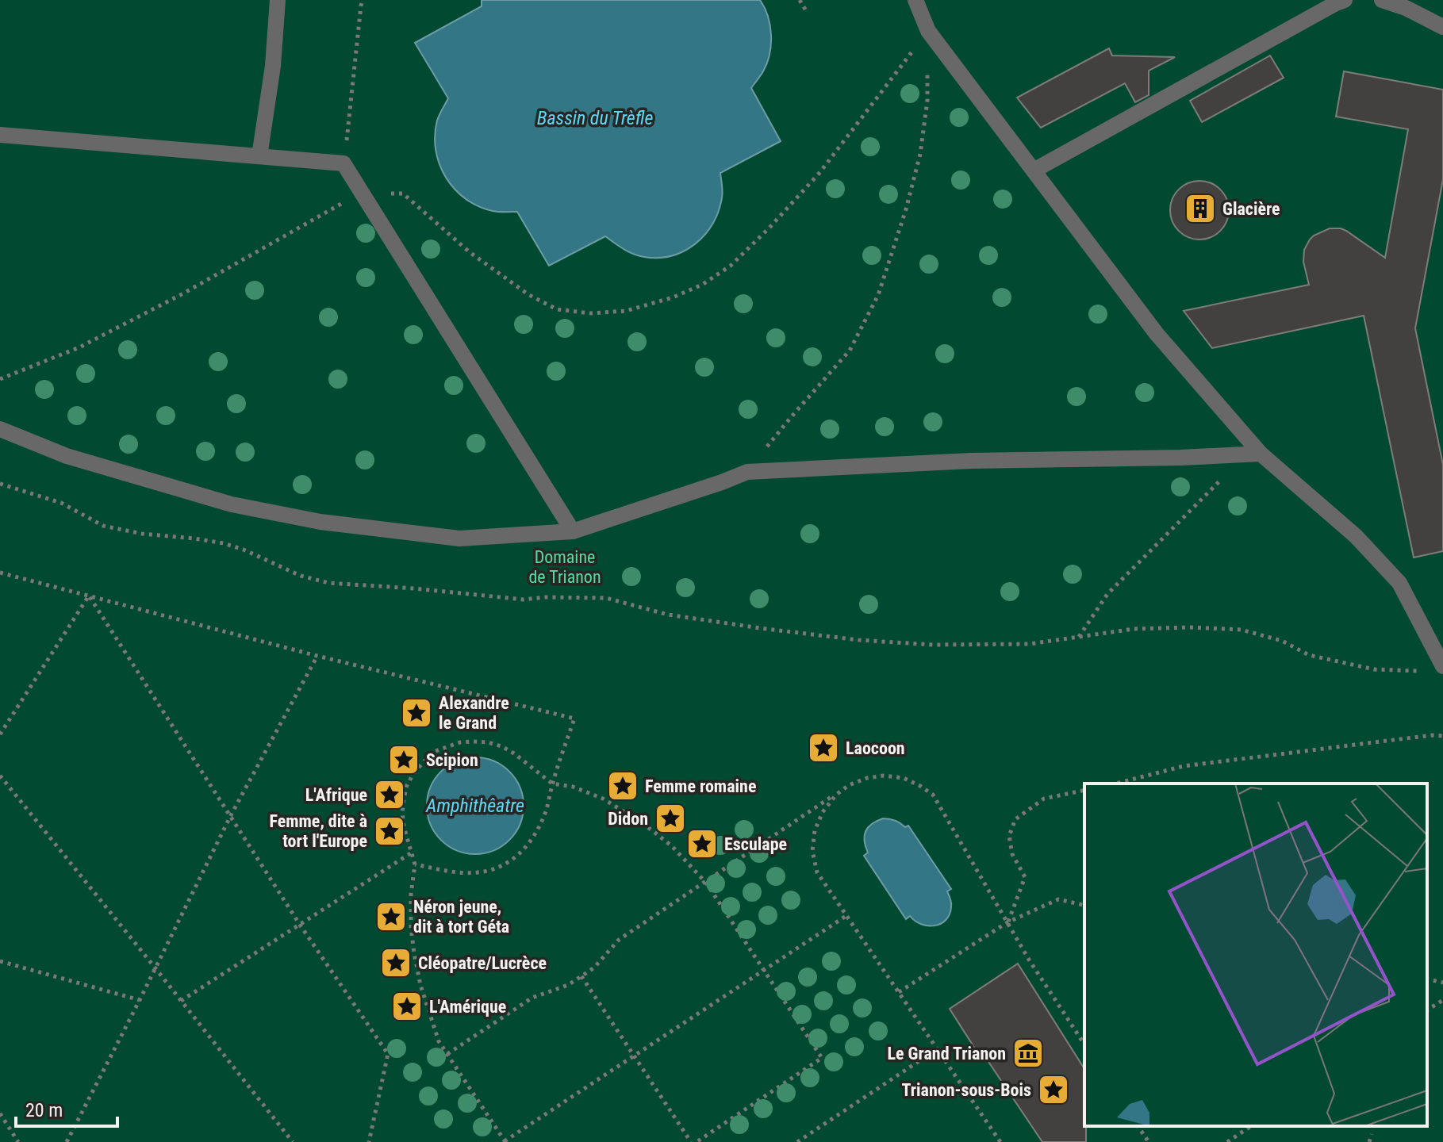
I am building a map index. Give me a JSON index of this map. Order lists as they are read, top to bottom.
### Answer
{
  "water": ["Bassin du Trèfle", "Amphithêatre"],
  "parks": ["Domaine de Trianon"],
  "places": {
    "building": ["Glacière"],
    "place": [
      "Alexandre le Grand",
      "Laocoon",
      "Scipion",
      "Femme romaine",
      "L'Afrique",
      "Didon",
      "Femme, dite à tort l'Europe",
      "Esculape",
      "Néron jeune, dit à tort Géta",
      "Cléopatre/Lucrèce",
      "L'Amérique",
      "Trianon-sous-Bois"
    ],
    "museum": ["Le Grand Trianon"]
  },
  "scale_bar": "20 m"
}
